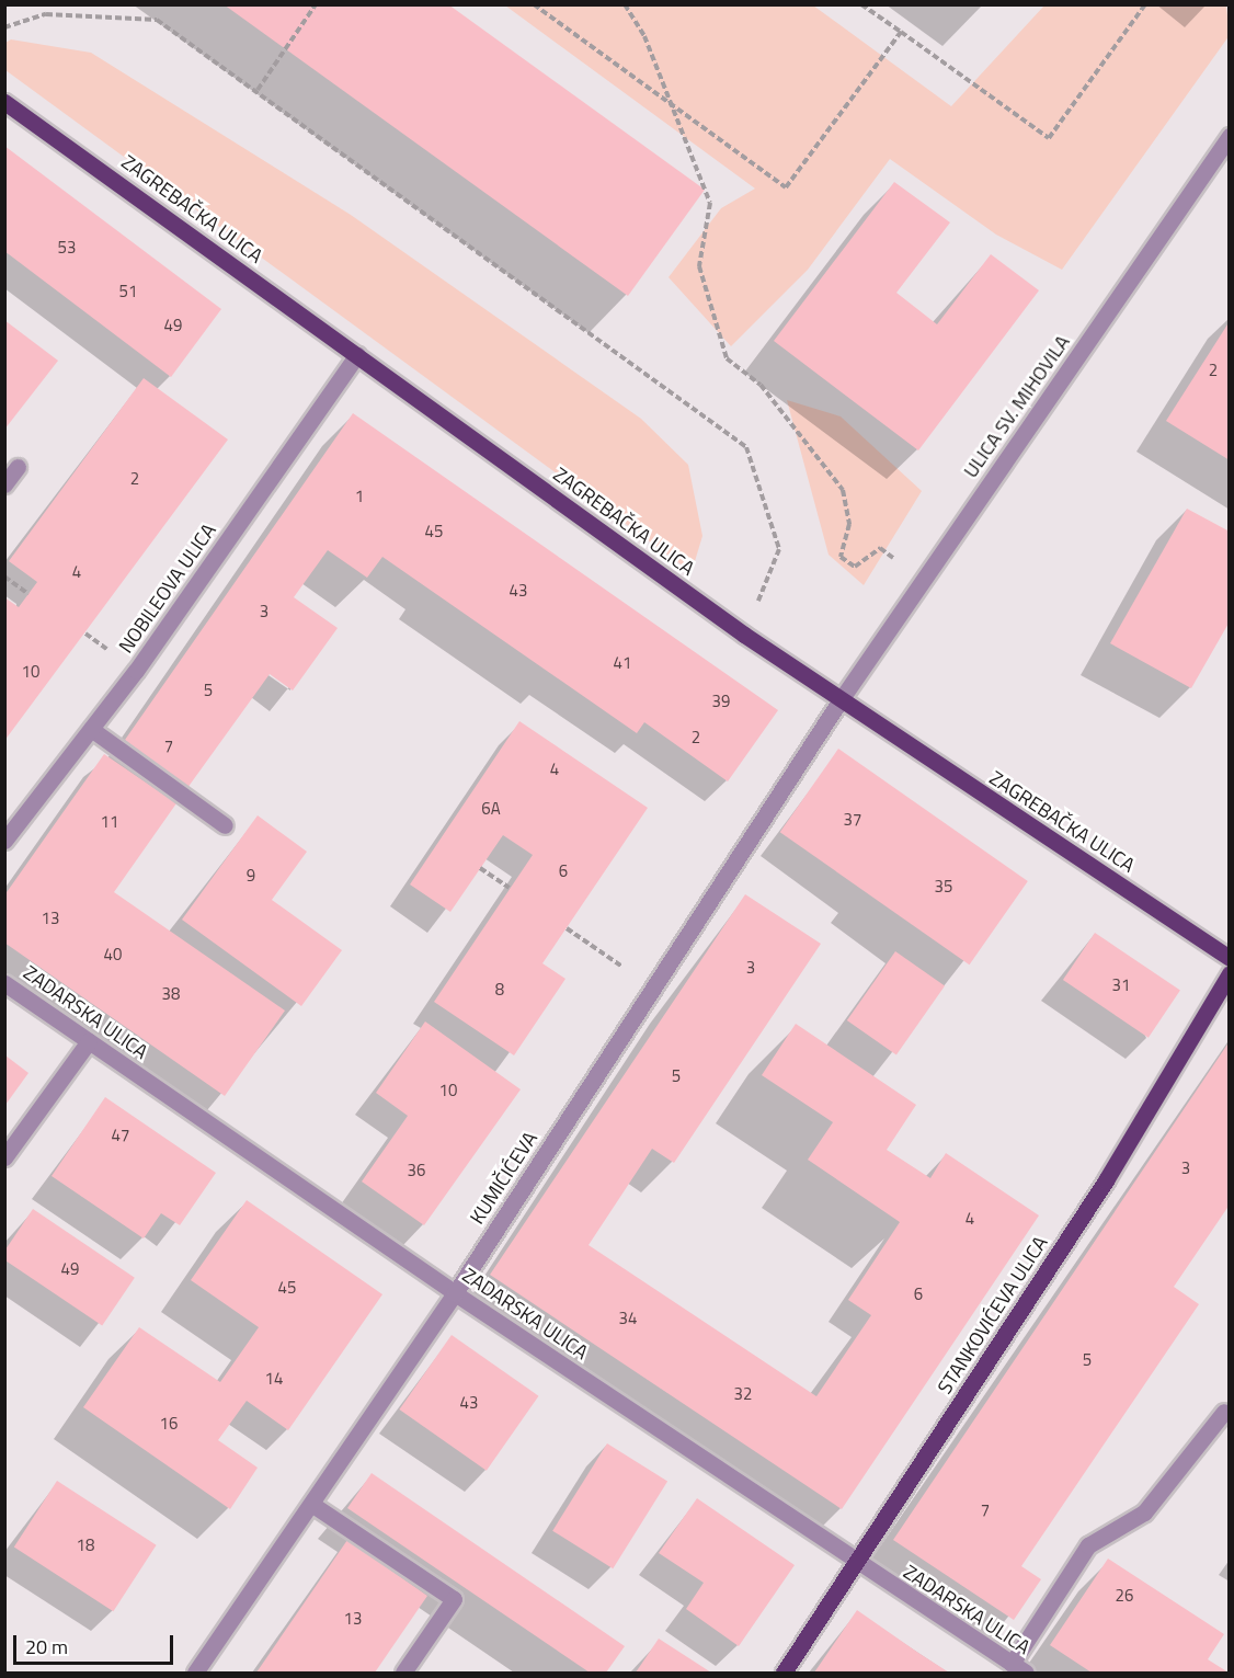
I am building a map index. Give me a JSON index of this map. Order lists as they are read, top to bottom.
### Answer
{
  "streets": {
    "main road": ["ZAGREBAČKA ULICA", "STANKOVIĆEVA ULICA"],
    "street": [
      "ULICA SV. MIHOVILA",
      "NOBILEOVA ULICA",
      "ZADARSKA ULICA",
      "KUMIČIĆEVA"
    ]
  },
  "crossings": [
    ["ZAGREBAČKA ULICA", "ULICA SV. MIHOVILA"],
    ["ZAGREBAČKA ULICA", "NOBILEOVA ULICA"],
    ["ZAGREBAČKA ULICA", "KUMIČIĆEVA"],
    ["ULICA SV. MIHOVILA", "KUMIČIĆEVA"],
    ["ZADARSKA ULICA", "KUMIČIĆEVA"],
    ["ZADARSKA ULICA", "STANKOVIĆEVA ULICA"]
  ],
  "house_numbers": [
    "53",
    "51",
    "49",
    "2",
    "2",
    "1",
    "45",
    "4",
    "43",
    "3",
    "41",
    "10",
    "5",
    "39",
    "2",
    "7",
    "4",
    "6A",
    "37",
    "11",
    "6",
    "9",
    "35",
    "13",
    "40",
    "3",
    "31",
    "8",
    "38",
    "5",
    "10",
    "47",
    "3",
    "36",
    "4",
    "49",
    "45",
    "6",
    "34",
    "5",
    "14",
    "32",
    "43",
    "16",
    "7",
    "18",
    "26",
    "13"
  ],
  "scale_bar": "20 m"
}
